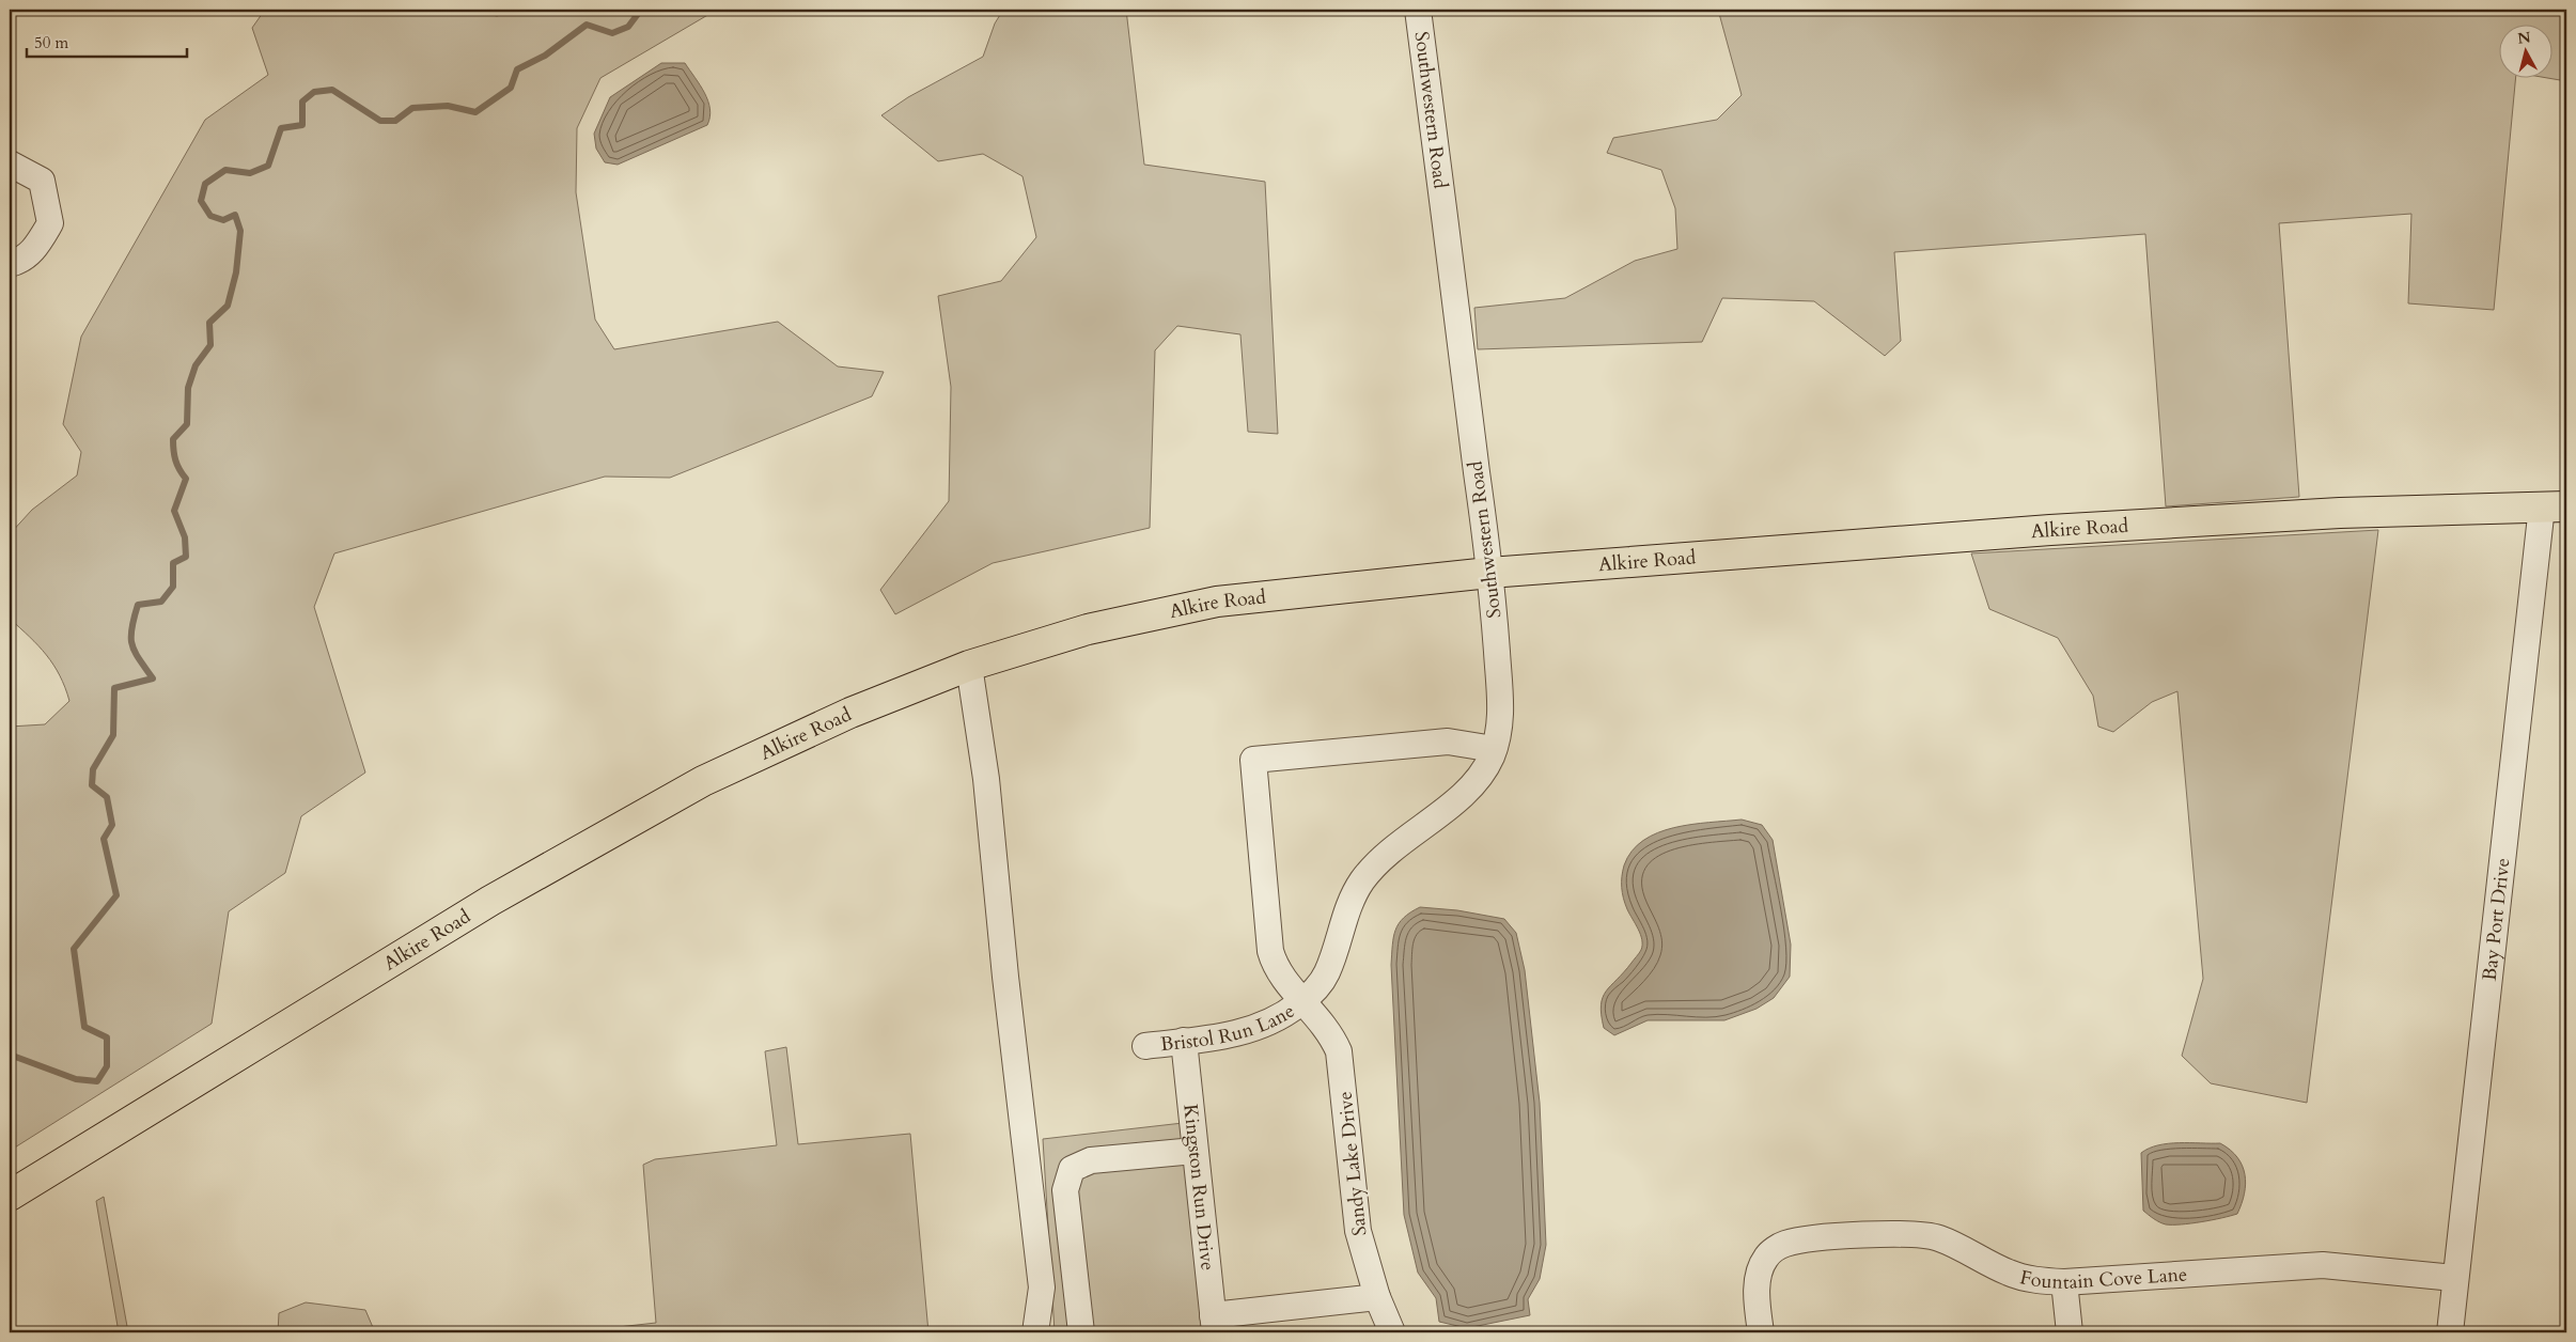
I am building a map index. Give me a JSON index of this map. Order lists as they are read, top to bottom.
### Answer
{
  "streets": {
    "main road": ["Alkire Road"],
    "street": [
      "Southwestern Road",
      "Bay Port Drive",
      "Bristol Run Lane",
      "Sandy Lake Drive",
      "Kingston Run Drive",
      "Fountain Cove Lane"
    ]
  },
  "crossings": [
    ["Southwestern Road", "Alkire Road"],
    ["Southwestern Road", "Bristol Run Lane"],
    ["Southwestern Road", "Sandy Lake Drive"],
    ["Alkire Road", "Bay Port Drive"],
    ["Bay Port Drive", "Fountain Cove Lane"],
    ["Bristol Run Lane", "Sandy Lake Drive"],
    ["Bristol Run Lane", "Kingston Run Drive"]
  ],
  "scale_bar": "50 m",
  "north": "top"
}
